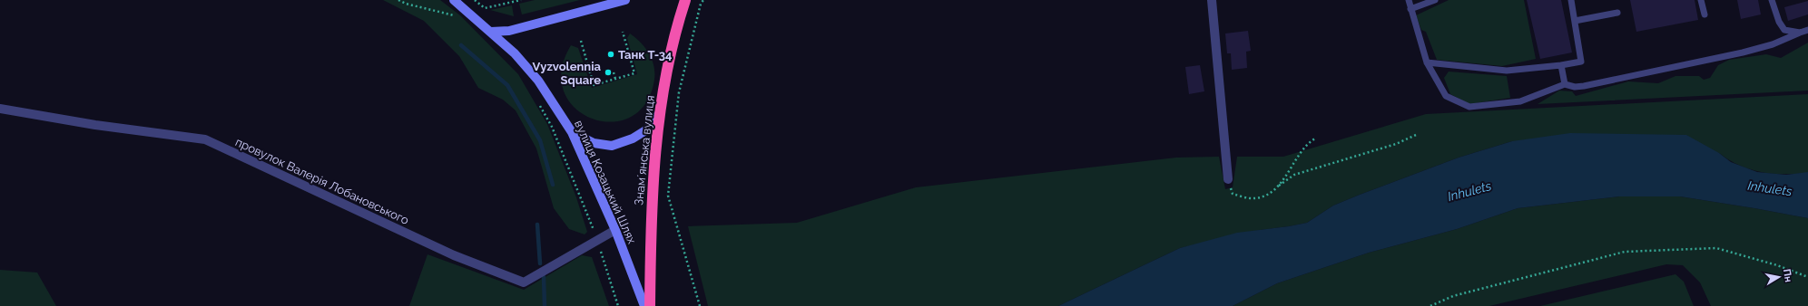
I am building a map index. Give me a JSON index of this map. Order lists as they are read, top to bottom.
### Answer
{
  "streets": {
    "highway": ["Знамʼянська вулиця"],
    "main road": ["вулиця Козацький Шлях"],
    "street": ["провулок Валерія Лобановського"]
  },
  "crossings": [
    ["провулок Валерія Лобановського", "вулиця Козацький Шлях"]
  ],
  "water": ["Inhulets"],
  "places": ["Танк Т-34", "Vyzvolennia Square"],
  "north": "right"
}
